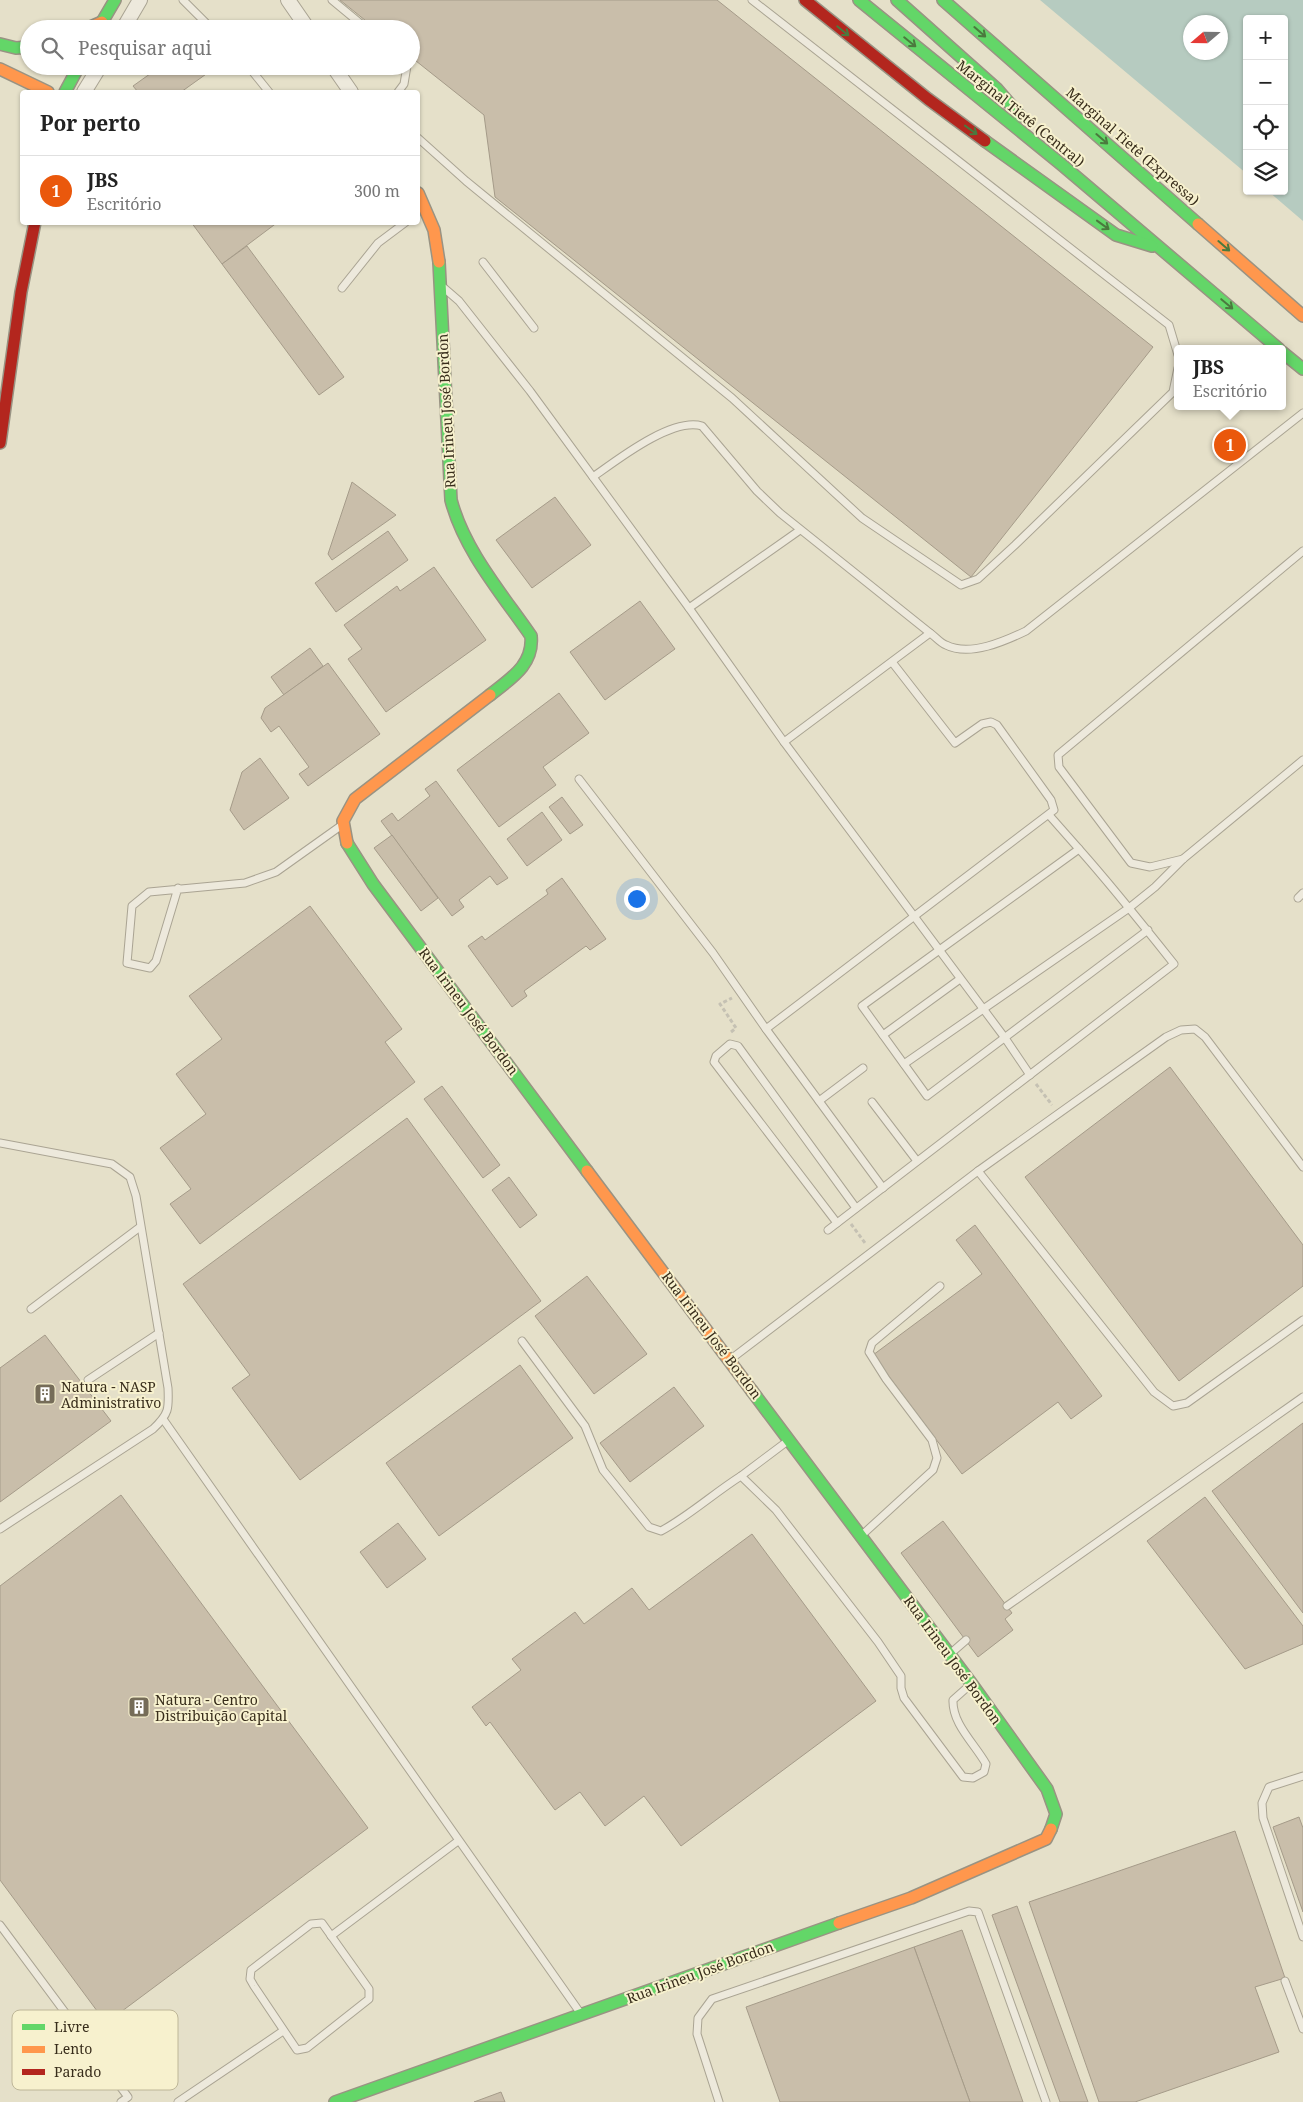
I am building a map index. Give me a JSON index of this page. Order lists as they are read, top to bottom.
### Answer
{
  "streets": {
    "main road": ["Marginal Tietê (Central)", "Marginal Tietê (Expressa)", "Rua Irineu José Bordon"]
  },
  "places": {
    "building": ["Natura - NASP Administrativo", "Natura - Centro Distribuição Capital"]
  },
  "legend": ["Livre", "Lento", "Parado"],
  "north": "left",
  "page": {
    "map_buttons": ["+", "−"],
    "search": "Pesquisar aqui",
    "heading": "Por perto",
    "list": [
      {
        "mark": "1",
        "name": "JBS",
        "note": "Escritório",
        "value": "300 m"
      }
    ],
    "popup": ["JBS", "Escritório"],
    "pins": "1"
  }
}
